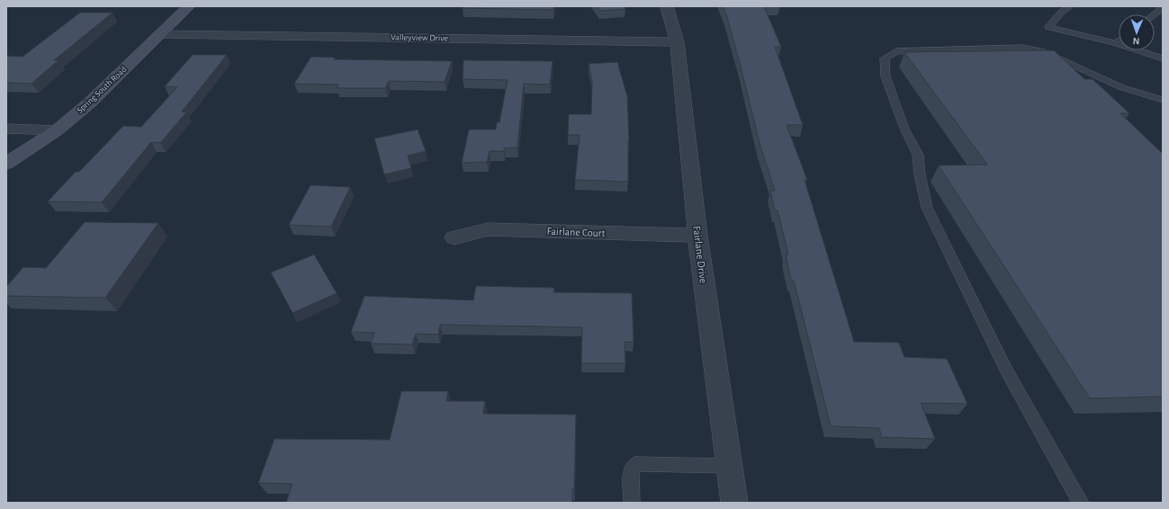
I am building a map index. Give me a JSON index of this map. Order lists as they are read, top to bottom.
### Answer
{
  "streets": {
    "street": [
      "Valleyview Drive",
      "Spring South Road",
      "Fairlane Court",
      "Fairlane Drive"
    ]
  },
  "crossings": [
    ["Valleyview Drive", "Spring South Road"],
    ["Valleyview Drive", "Fairlane Drive"],
    ["Fairlane Court", "Fairlane Drive"]
  ],
  "north": "bottom"
}
